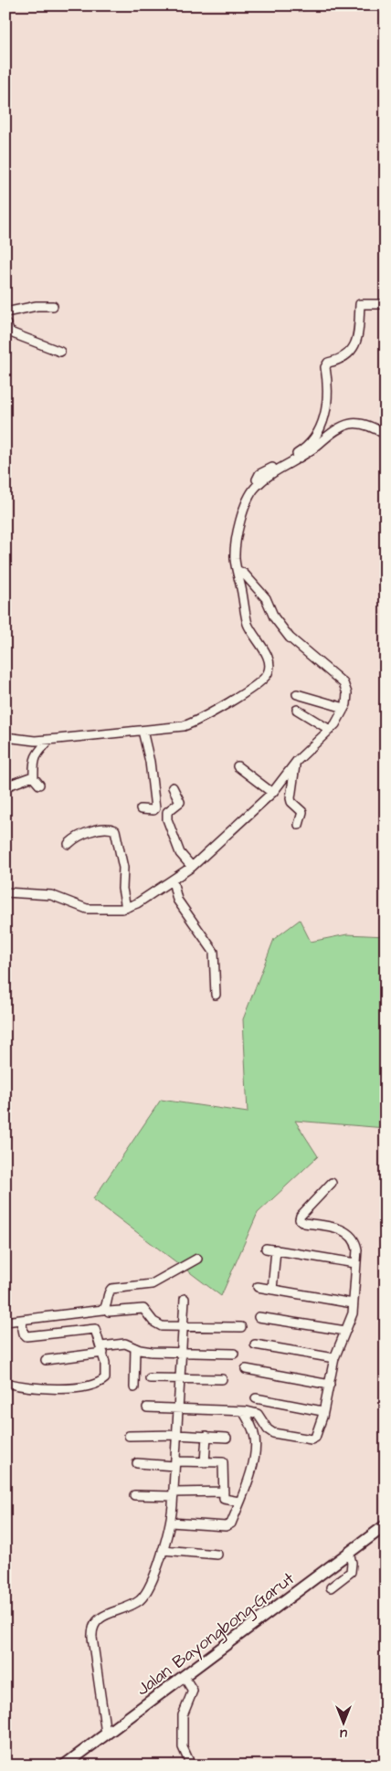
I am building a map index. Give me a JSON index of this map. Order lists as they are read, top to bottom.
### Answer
{
  "streets": {
    "main road": ["Jalan Bayongbong-Garut"]
  },
  "north": "bottom"
}
